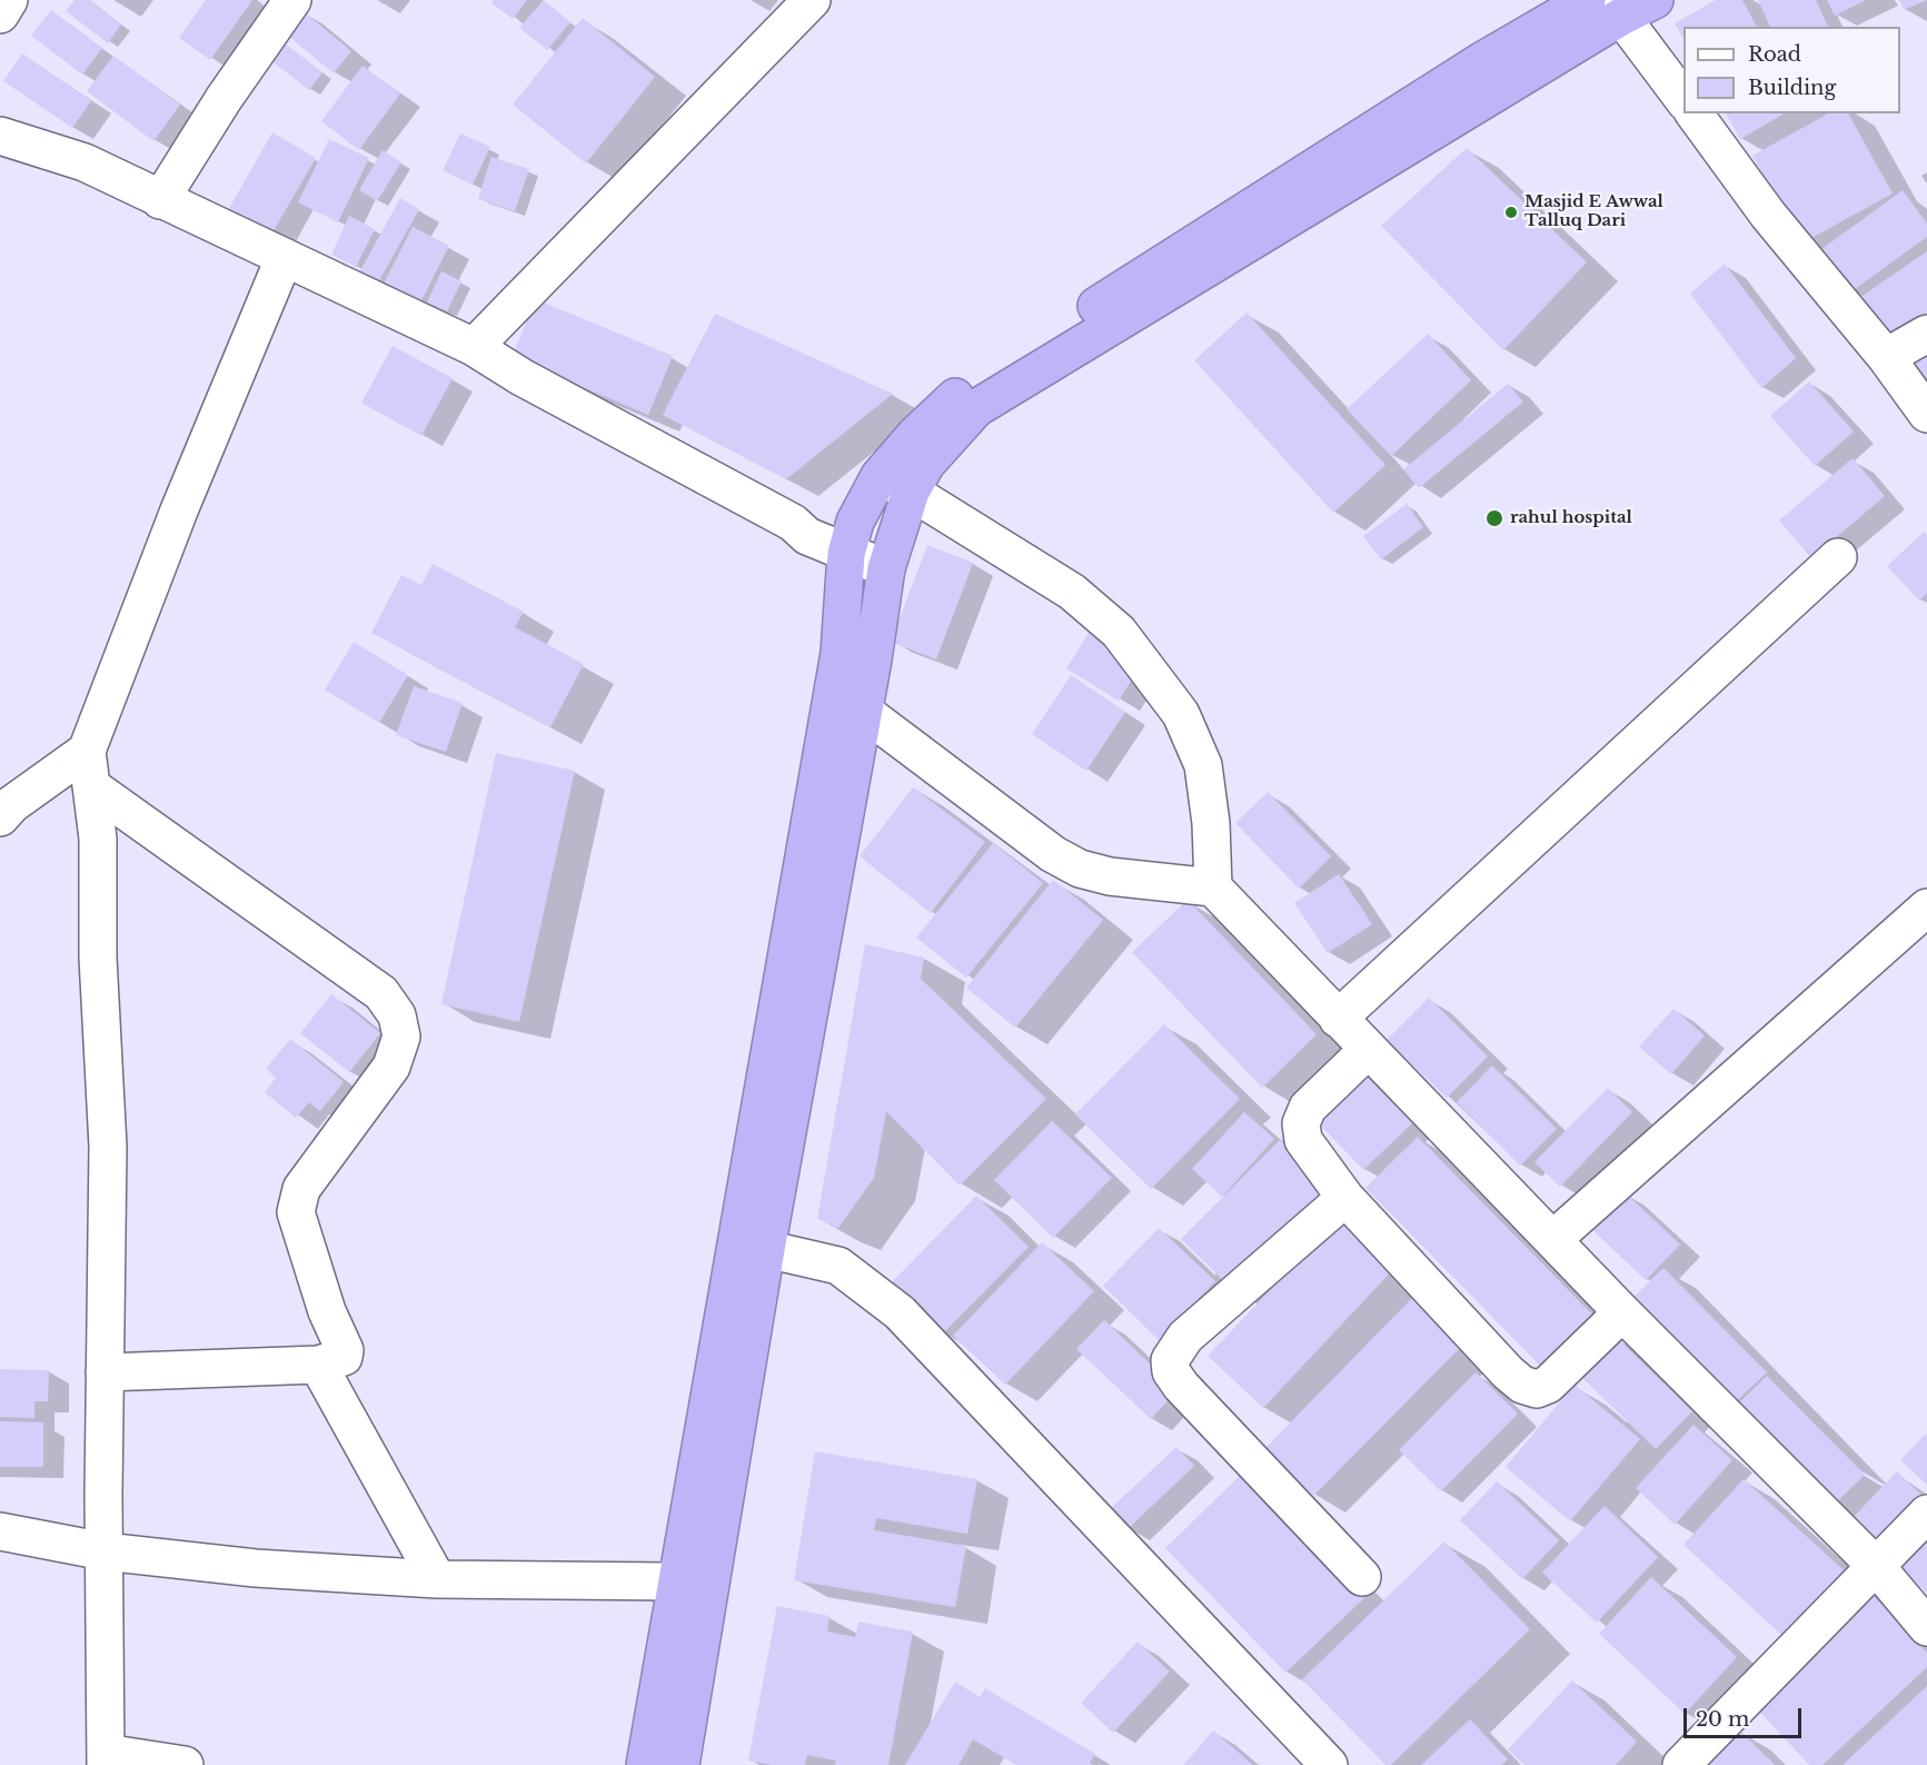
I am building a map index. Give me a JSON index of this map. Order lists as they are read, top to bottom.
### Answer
{
  "places": ["Masjid E Awwal Talluq Dari", "rahul hospital"],
  "legend": ["Road", "Building"],
  "scale_bar": "20 m"
}
